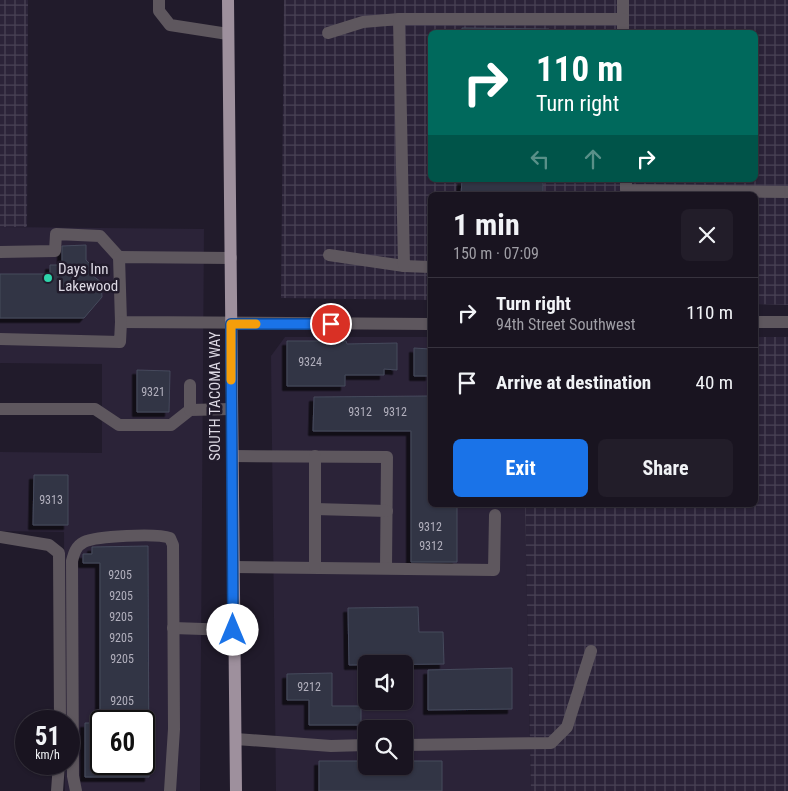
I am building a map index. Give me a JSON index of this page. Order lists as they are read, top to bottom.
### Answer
{
  "streets": {
    "main road": ["SOUTH TACOMA WAY"]
  },
  "places": ["Days Inn Lakewood"],
  "house_numbers": [
    "9324",
    "9321",
    "9312",
    "9312",
    "9313",
    "9312",
    "9312",
    "9205",
    "9205",
    "9205",
    "9205",
    "9205",
    "9212",
    "9205"
  ],
  "page": {
    "turn": ["110 m", "Turn right"],
    "heading": ["1 min", "150 m · 07:09"],
    "list": [
      {
        "name": "Turn right",
        "note": "94th Street Southwest",
        "value": "110 m"
      },
      {
        "name": "Arrive at destination",
        "value": "40 m"
      }
    ],
    "buttons": ["Exit", "Share"],
    "speed": "51 km/h",
    "limit": "60"
  }
}
